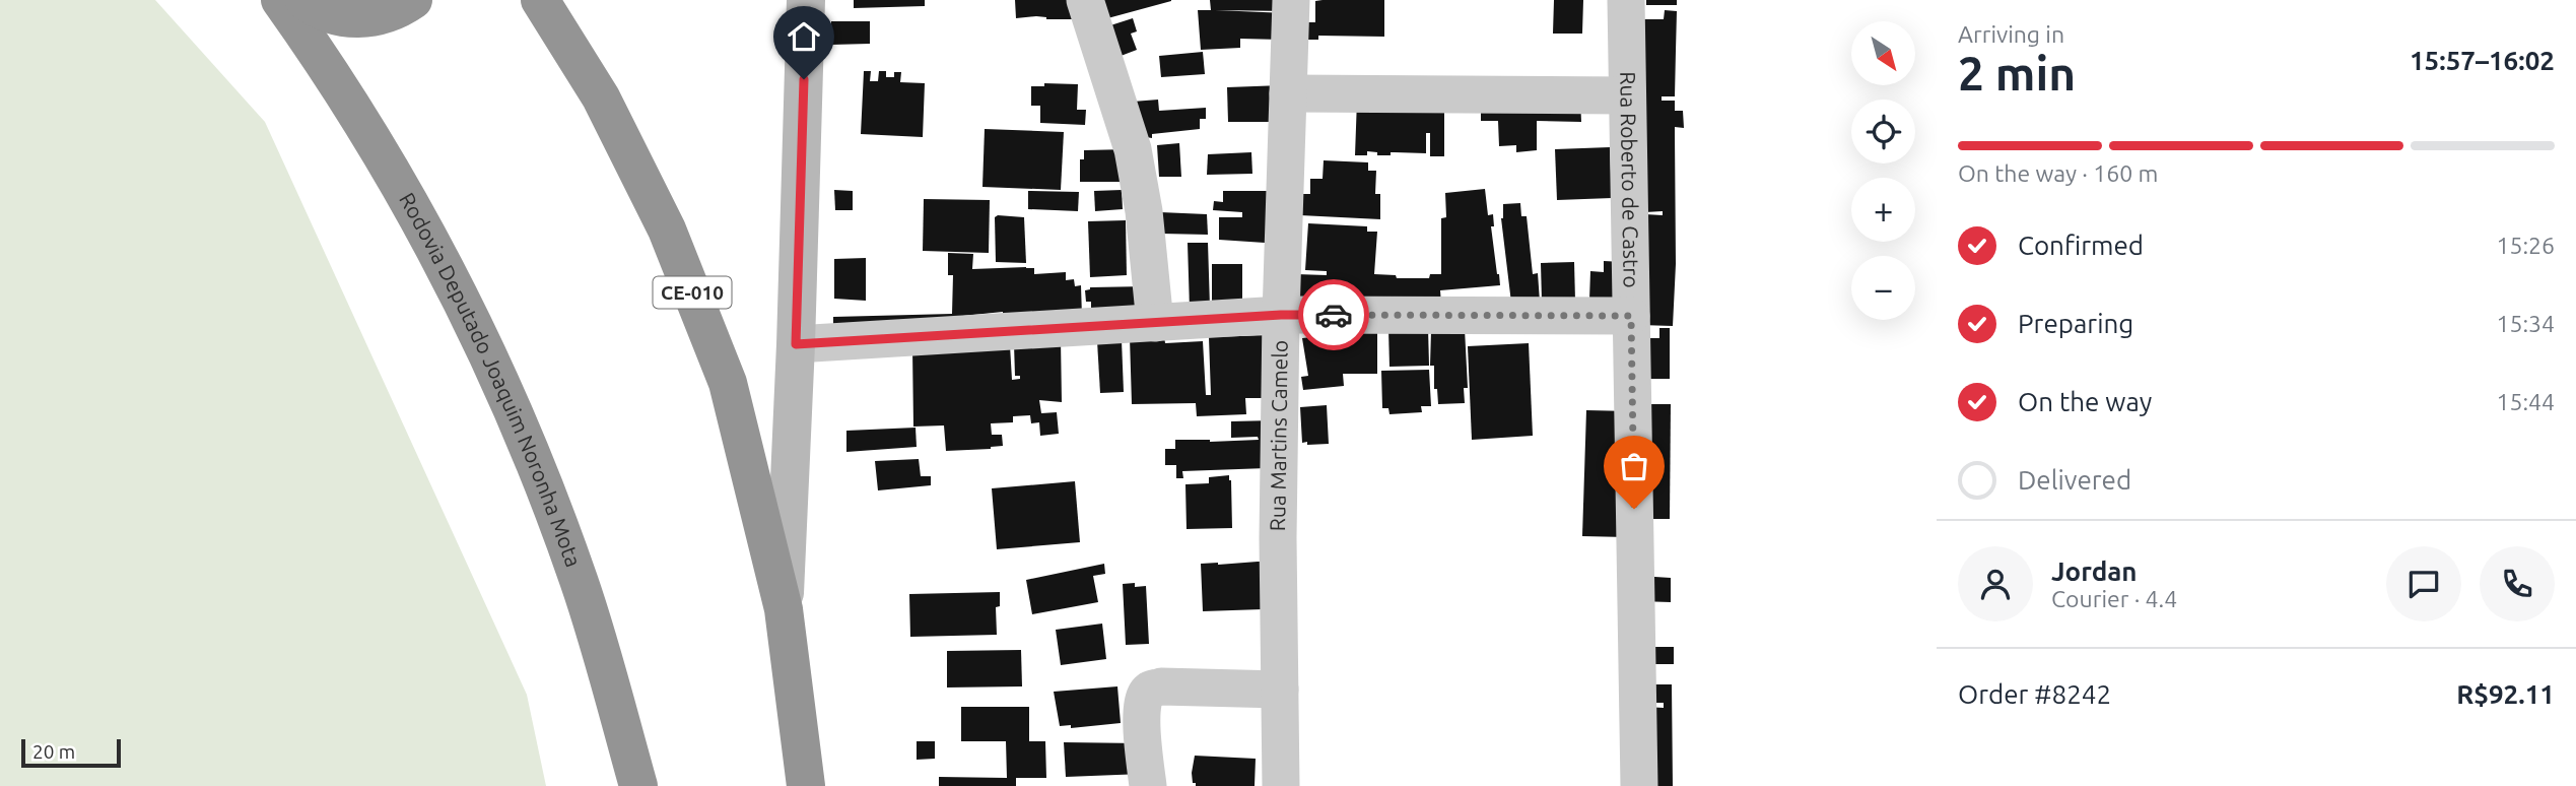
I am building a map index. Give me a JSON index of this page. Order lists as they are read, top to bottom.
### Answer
{
  "streets": {
    "highway": ["CE-010", "Rodovia Deputado Joaquim Noronha Mota"],
    "street": ["Rua Roberto de Castro", "Rua Martins Camelo"]
  },
  "scale_bar": "20 m",
  "north": "bottom right",
  "page": {
    "heading": ["2 min", "Arriving in", "15:57–16:02"],
    "panel": [
      "Jordan",
      "Courier · 4.4",
      "Order #8242",
      "R$92.11"
    ],
    "map_buttons": ["+", "−"],
    "bar": "On the way · 160 m",
    "list": [
      ["Confirmed", "15:26"],
      ["Preparing", "15:34"],
      ["On the way", "15:44"],
      "Delivered"
    ],
    "scale": "20 m"
  }
}
